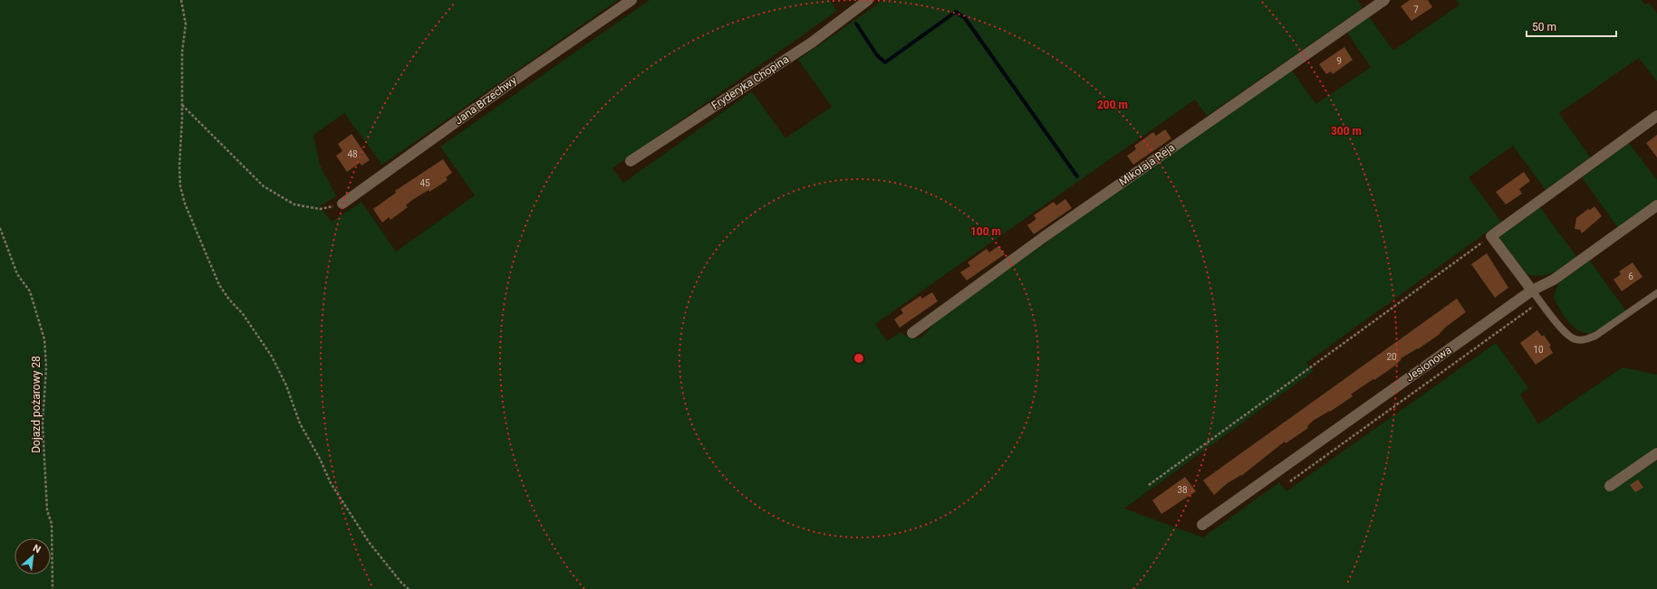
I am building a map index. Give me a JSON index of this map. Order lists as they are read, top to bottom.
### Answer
{
  "streets": {
    "street": [
      "Fryderyka Chopina",
      "Jana Brzechwy",
      "Mikołaja Reja",
      "Jesionowa"
    ],
    "path": ["Dojazd pożarowy 28"]
  },
  "house_numbers": [
    "7",
    "9",
    "48",
    "45",
    "6",
    "10",
    "20",
    "38"
  ],
  "scale_bar": "50 m",
  "north": "top right",
  "rings": ["200 m", "300 m", "100 m"]
}
